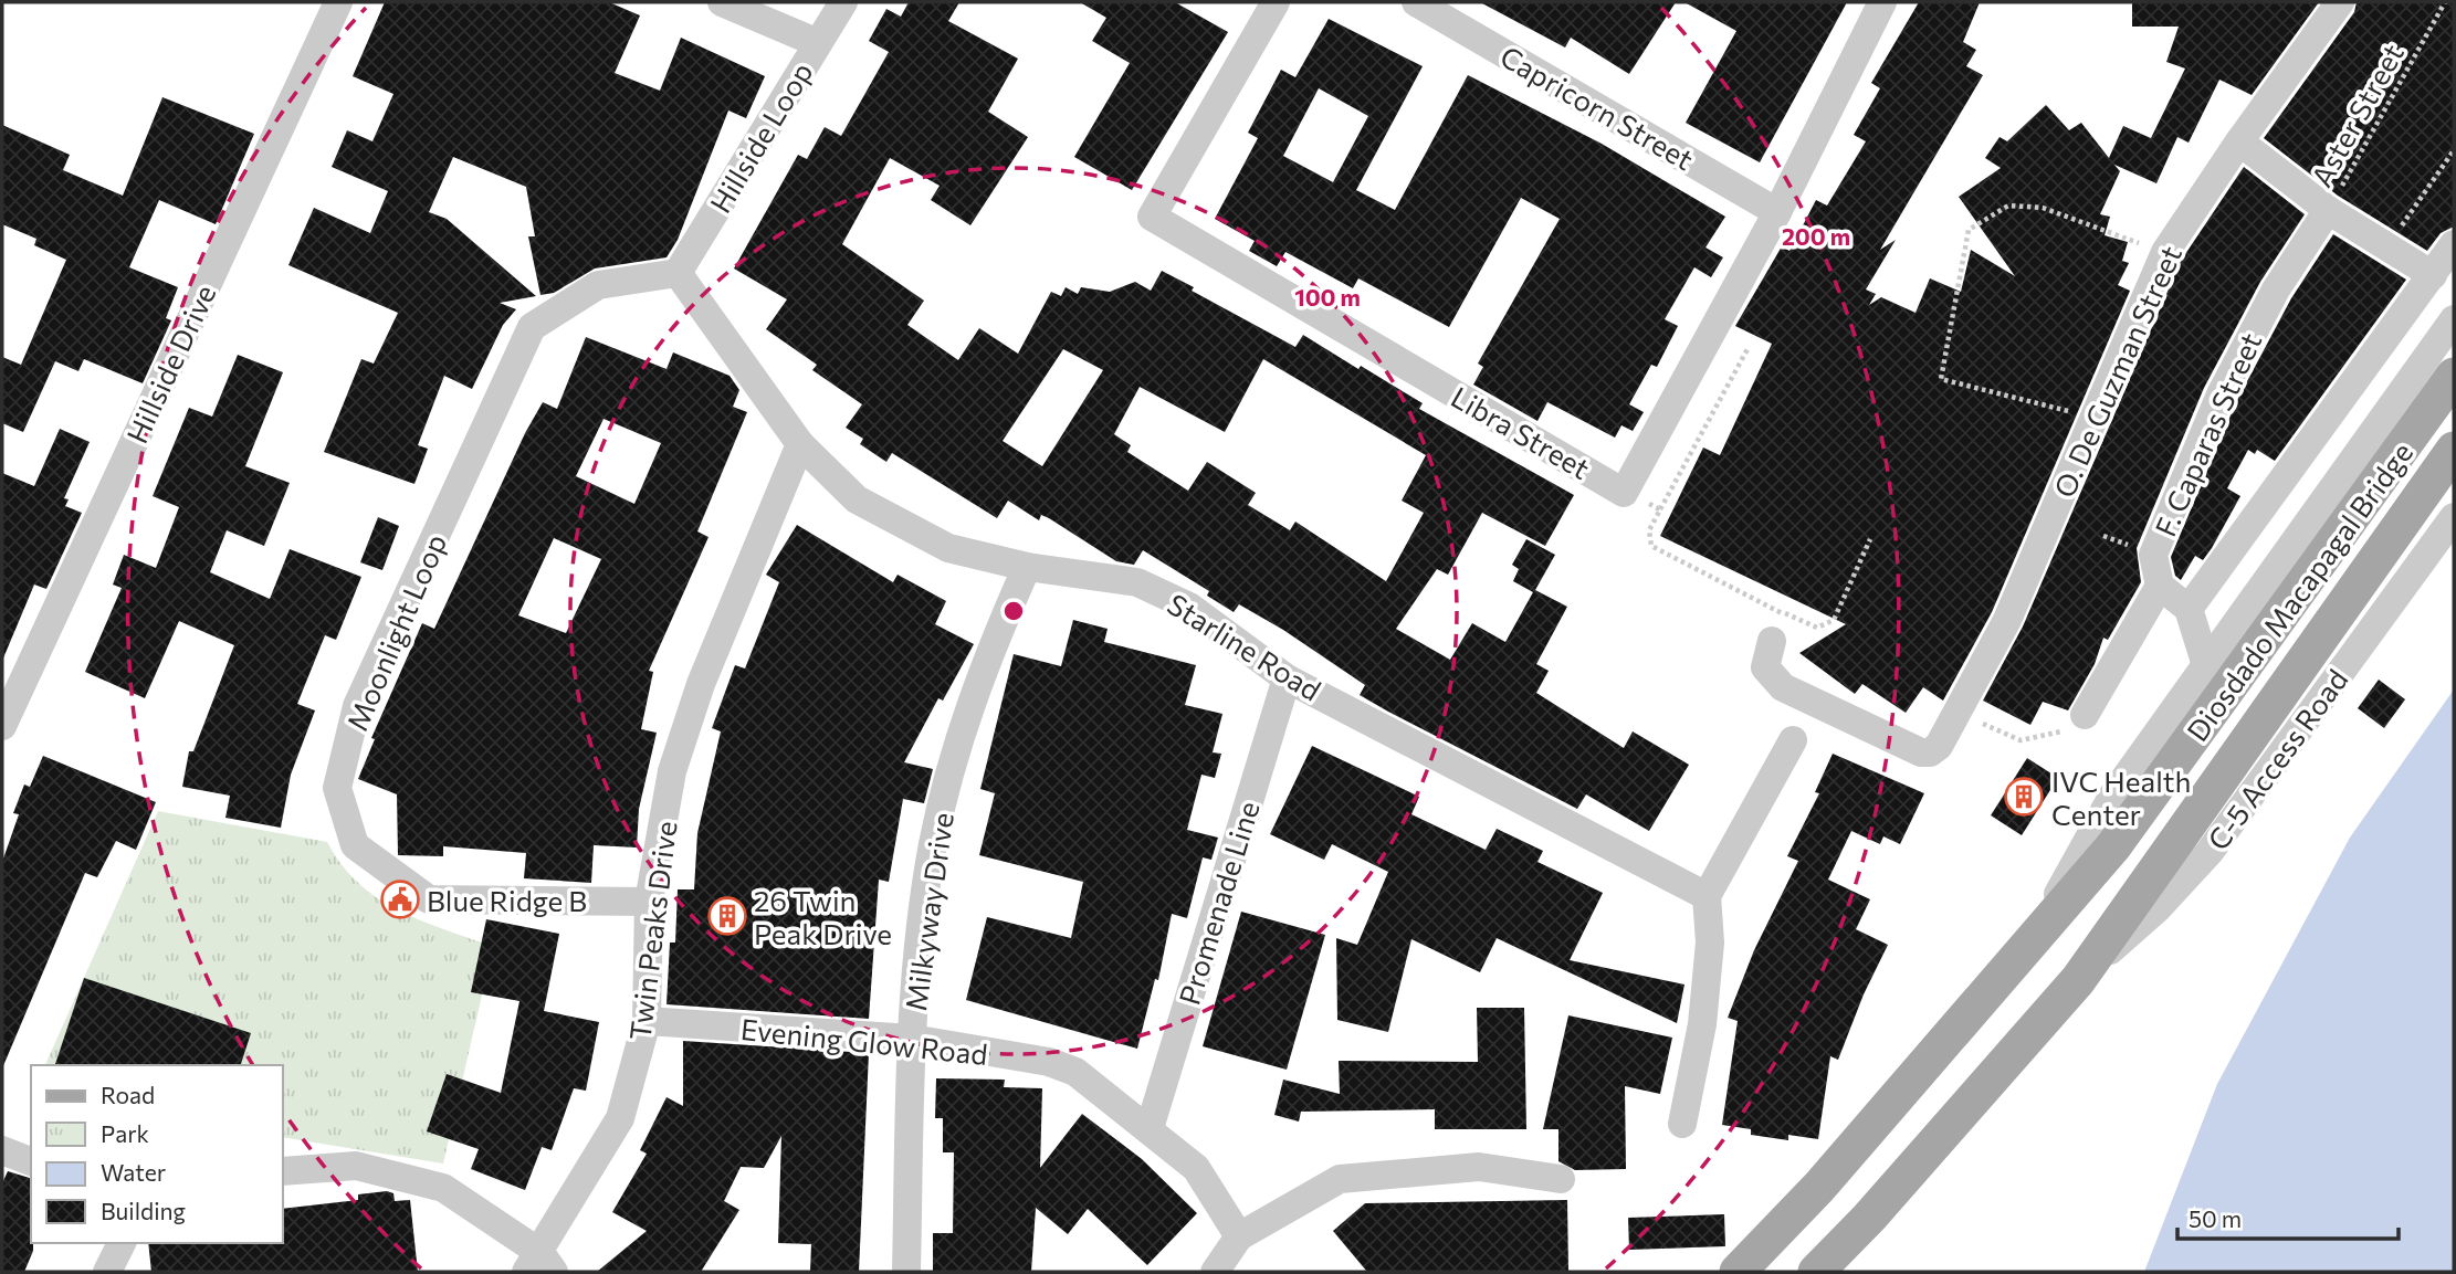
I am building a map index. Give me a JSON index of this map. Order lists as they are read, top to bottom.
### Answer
{
  "streets": {
    "main road": ["Diosdado Macapagal Bridge"],
    "street": [
      "Capricorn Street",
      "Hillside Loop",
      "Hillside Drive",
      "O. De Guzman Street",
      "Libra Street",
      "F. Caparas Street",
      "Moonlight Loop",
      "Starline Road",
      "C-5 Access Road",
      "Promenade Line",
      "Milkyway Drive",
      "Twin Peaks Drive",
      "Evening Glow Road"
    ],
    "path": ["Aster Street"]
  },
  "crossings": [
    ["Capricorn Street", "Libra Street"],
    ["Aster Street", "F. Caparas Street"],
    ["Hillside Loop", "Moonlight Loop"],
    ["Hillside Loop", "Starline Road"],
    ["Diosdado Macapagal Bridge", "C-5 Access Road"],
    ["Moonlight Loop", "Starline Road"],
    ["Moonlight Loop", "Twin Peaks Drive"],
    ["Starline Road", "Promenade Line"],
    ["Starline Road", "Milkyway Drive"],
    ["Starline Road", "Twin Peaks Drive"],
    ["Promenade Line", "Evening Glow Road"],
    ["Milkyway Drive", "Evening Glow Road"],
    ["Twin Peaks Drive", "Evening Glow Road"]
  ],
  "places": {
    "building": ["IVC Health Center", "26 Twin Peak Drive"],
    "public building": ["Blue Ridge B"]
  },
  "legend": [
    "Road",
    "Park",
    "Water",
    "Building"
  ],
  "scale_bar": "50 m",
  "rings": ["200 m", "100 m"]
}
